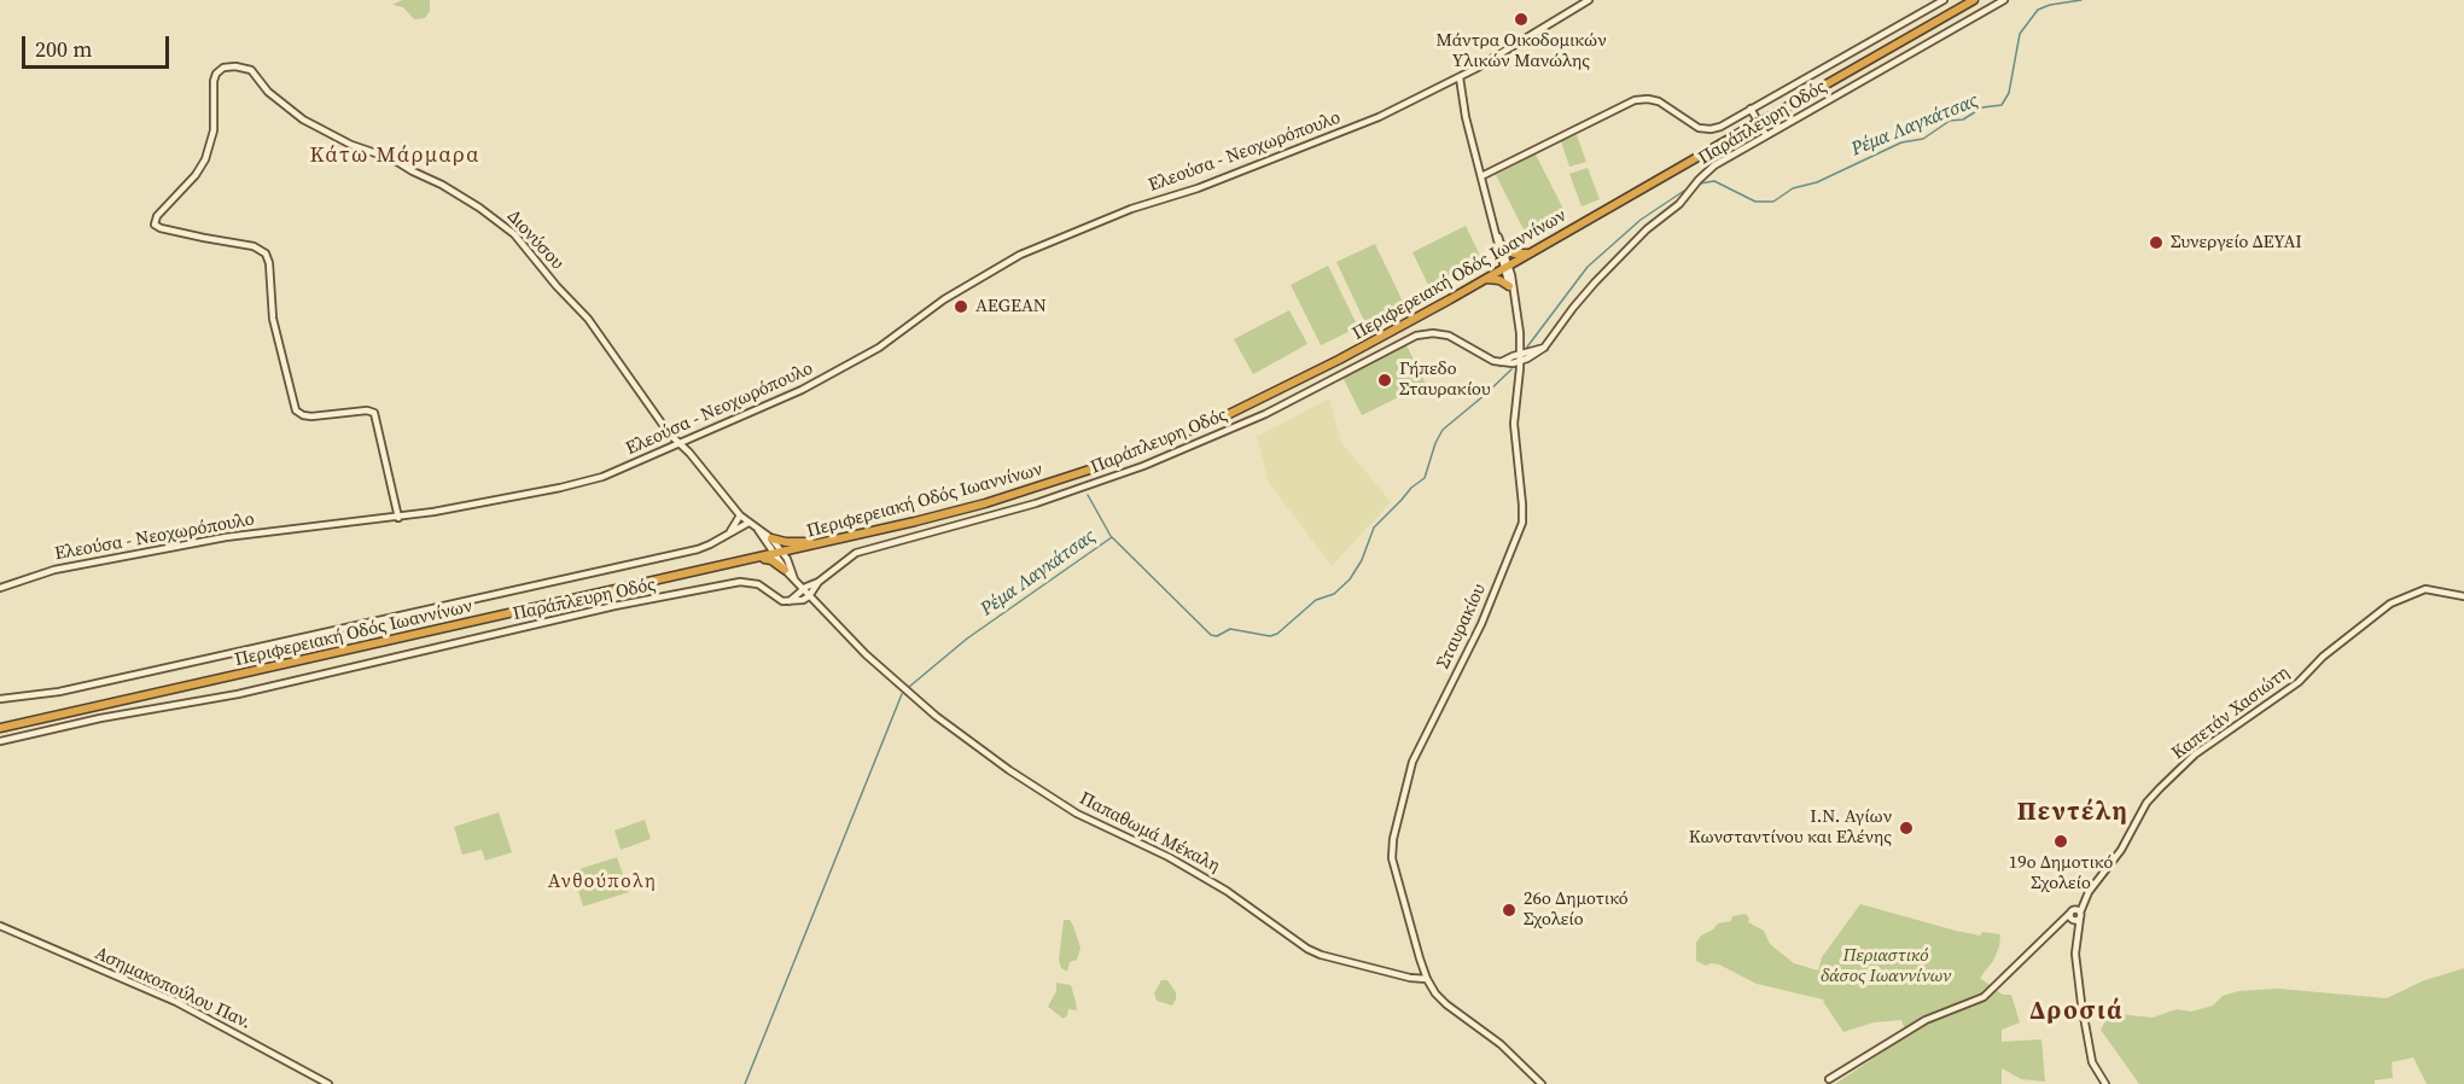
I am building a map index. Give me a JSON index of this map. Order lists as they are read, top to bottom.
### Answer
{
  "streets": {
    "highway": ["Περιφερειακή Οδός Ιωαννίνων"],
    "street": [
      "Παράπλευρη Οδός",
      "Ελεούσα - Νεοχωρόπουλο",
      "Διονύσου",
      "Σταυρακίου",
      "Καπετάν Χασιώτη",
      "Παπαθωμά Μέκαλη",
      "Ασημακοπούλου Παν."
    ]
  },
  "crossings": [
    ["Παράπλευρη Οδός", "Διονύσου"],
    ["Παράπλευρη Οδός", "Σταυρακίου"],
    ["Παράπλευρη Οδός", "Παπαθωμά Μέκαλη"],
    ["Ελεούσα - Νεοχωρόπουλο", "Διονύσου"],
    ["Διονύσου", "Περιφερειακή Οδός Ιωαννίνων"],
    ["Σταυρακίου", "Παπαθωμά Μέκαλη"]
  ],
  "districts": [
    "Κάτω Μάρμαρα",
    "Πεντέλη",
    "Ανθούπολη",
    "Δροσιά"
  ],
  "water": ["Ρέμα Λαγκάτσας"],
  "parks": ["Περιαστικό δάσος Ιωαννίνων"],
  "places": [
    "Μάντρα Οικοδομικών Υλικών Μανώλης",
    "Συνεργείο ΔΕΥΑΙ",
    "AEGEAN",
    "Γήπεδο Σταυρακίου",
    "Ι.Ν. Αγίων Κωνσταντίνου και Ελένης",
    "19ο Δημοτικό Σχολείο",
    "26ο Δημοτικό Σχολείο"
  ],
  "scale_bar": "200 m"
}
